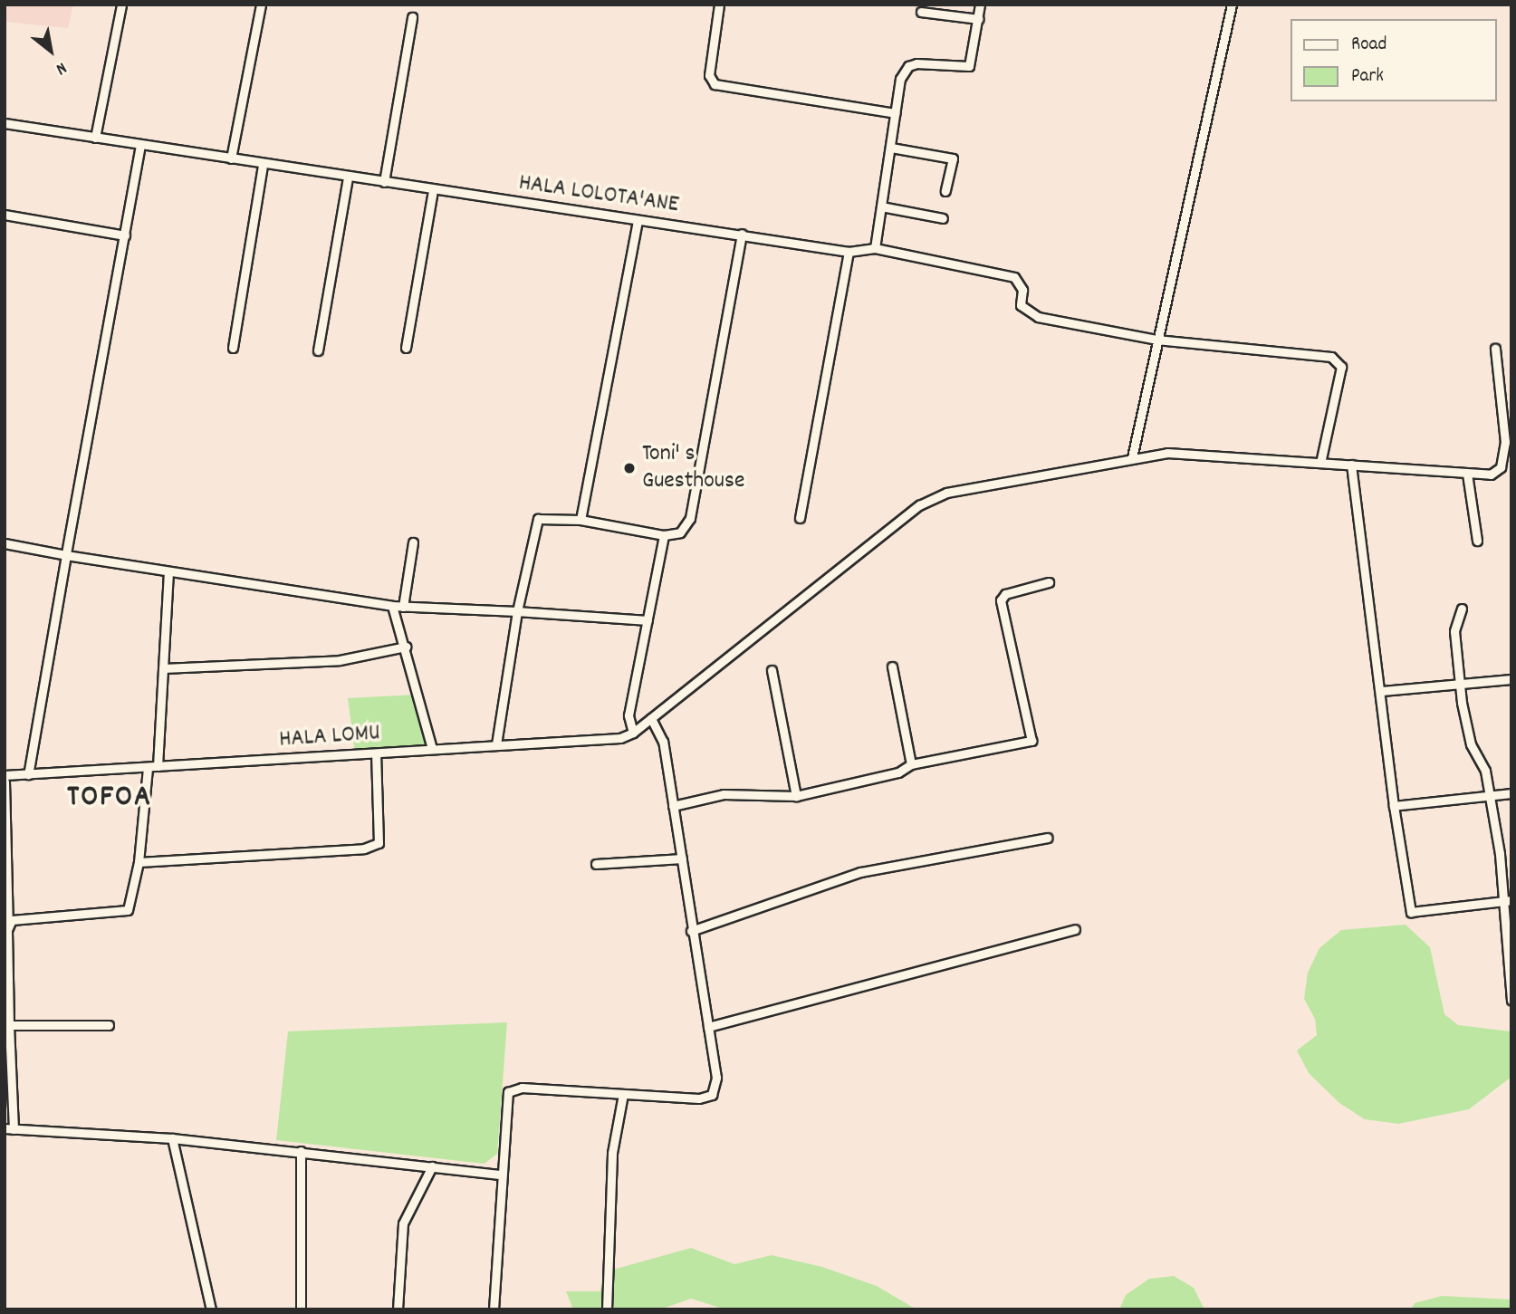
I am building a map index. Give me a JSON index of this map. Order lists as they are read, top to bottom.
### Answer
{
  "streets": {
    "street": ["HALA LOLOTA'ANE", "HALA LOMU"]
  },
  "districts": ["TOFOA"],
  "places": ["Toni' s Guesthouse"],
  "legend": ["Road", "Park"],
  "north": "bottom right"
}
